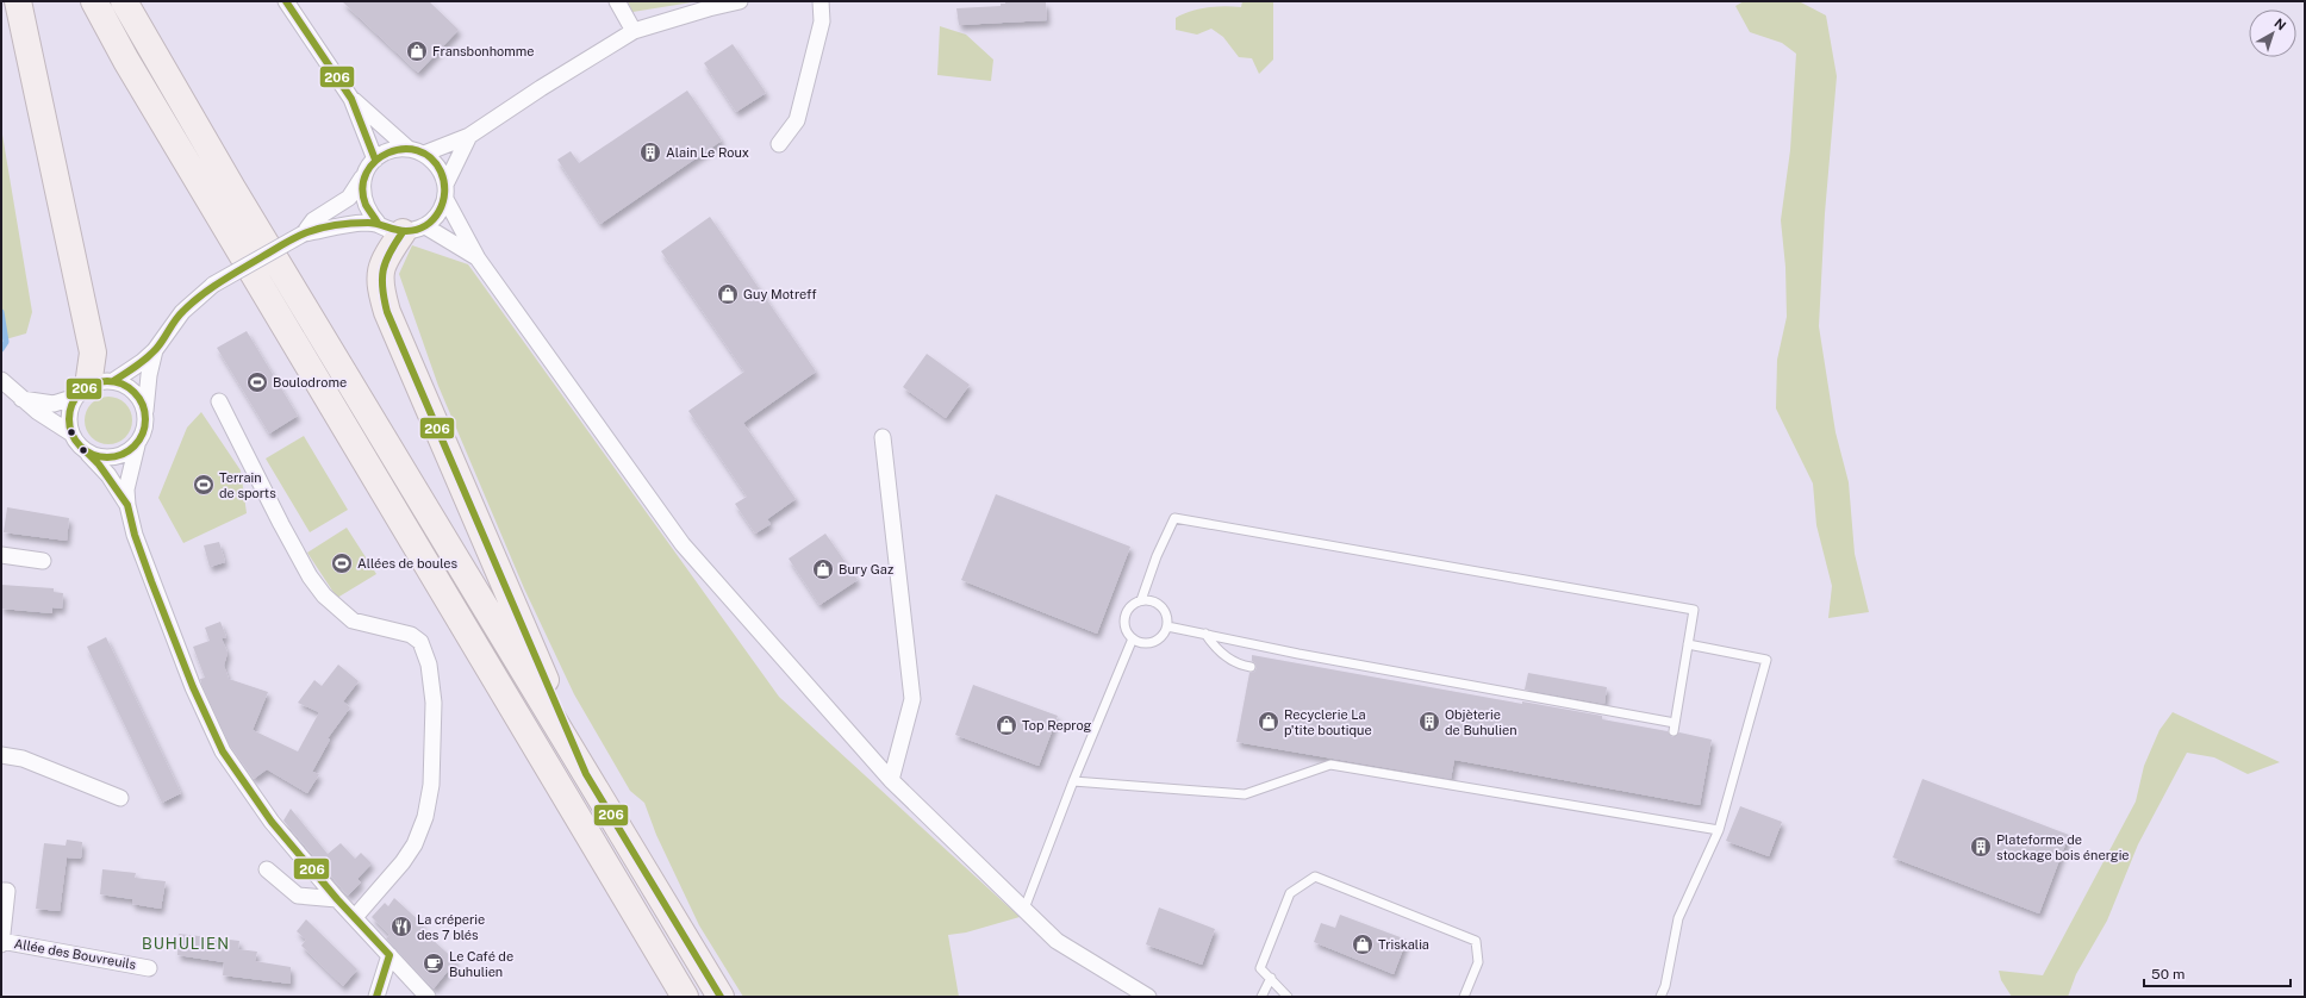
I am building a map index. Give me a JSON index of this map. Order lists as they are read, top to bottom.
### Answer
{
  "streets": {
    "street": ["Allée des Bouvreuils"]
  },
  "districts": ["BUHULIEN"],
  "places": {
    "shop": [
      "Fransbonhomme",
      "Guy Motreff",
      "Bury Gaz",
      "Recyclerie La p'tite boutique",
      "Top Reprog",
      "Triskalia"
    ],
    "building": ["Alain Le Roux", "Objèterie de Buhulien", "Plateforme de stockage bois énergie"],
    "sports": ["Boulodrome", "Terrain de sports", "Allées de boules"],
    "restaurant": ["La créperie des 7 blés"],
    "cafe": ["Le Café de Buhulien"]
  },
  "lines": ["transit line 206"],
  "scale_bar": "50 m",
  "north": "top right"
}
